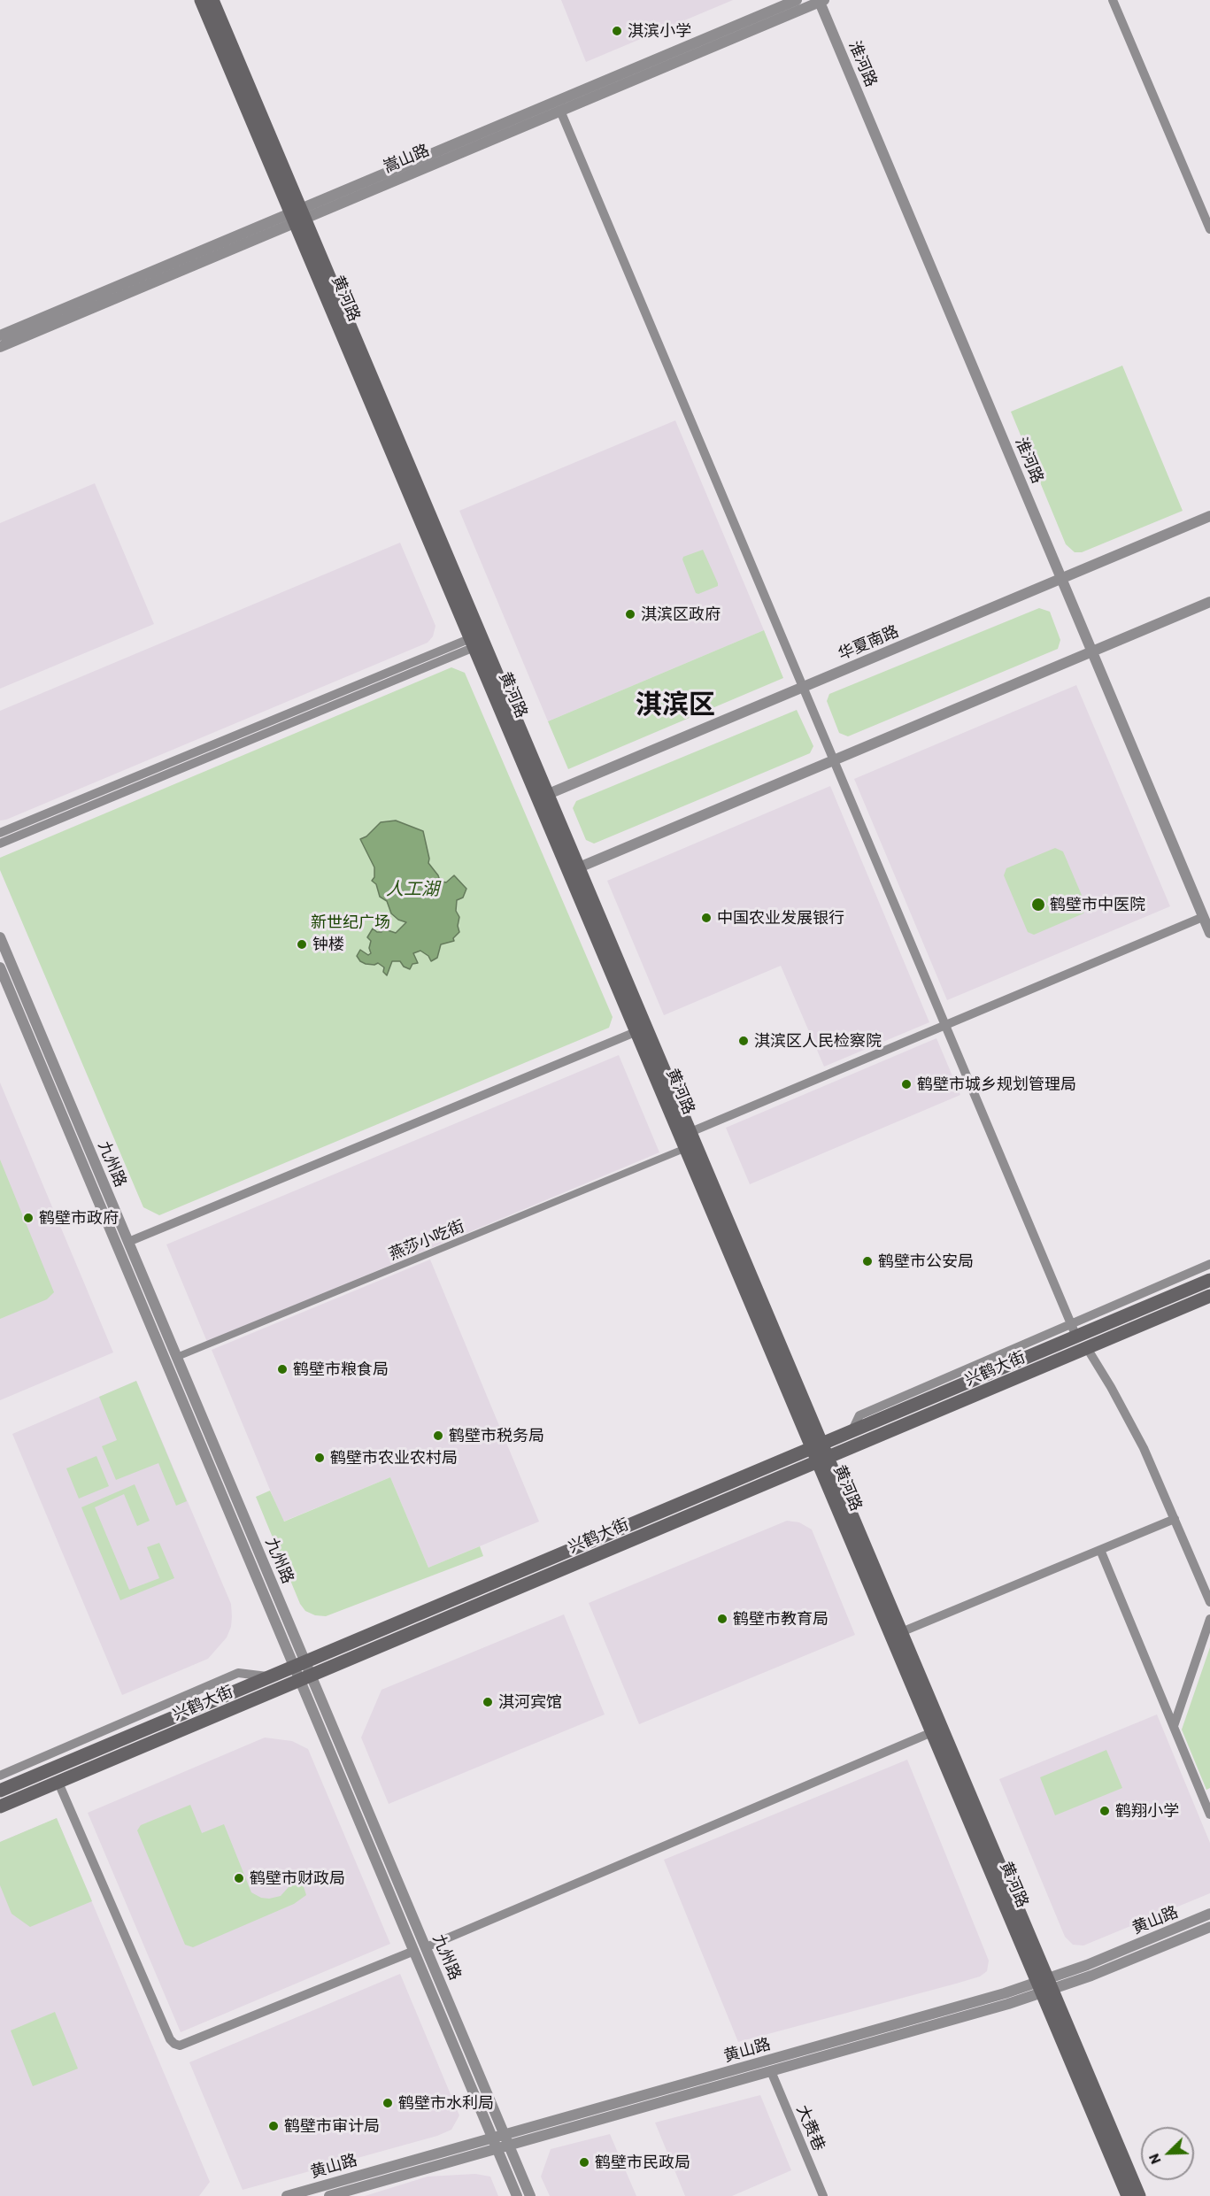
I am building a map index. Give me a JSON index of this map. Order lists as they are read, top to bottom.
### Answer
{
  "streets": {
    "main road": ["黄河路", "兴鹤大街"],
    "street": [
      "淮河路",
      "嵩山路",
      "华夏南路",
      "九州路",
      "燕莎小吃街",
      "黄山路",
      "大赉巷"
    ]
  },
  "crossings": [
    ["淮河路", "嵩山路"],
    ["淮河路", "华夏南路"],
    ["嵩山路", "黄河路"],
    ["黄河路", "华夏南路"],
    ["黄河路", "燕莎小吃街"],
    ["黄河路", "兴鹤大街"],
    ["黄河路", "黄山路"],
    ["九州路", "燕莎小吃街"],
    ["九州路", "兴鹤大街"],
    ["九州路", "黄山路"],
    ["黄山路", "大赉巷"]
  ],
  "districts": ["淇滨区"],
  "water": ["人工湖"],
  "parks": ["新世纪广场"],
  "places": [
    "淇滨小学",
    "淇滨区政府",
    "鹤壁市中医院",
    "中国农业发展银行",
    "钟楼",
    "淇滨区人民检察院",
    "鹤壁市城乡规划管理局",
    "鹤壁市政府",
    "鹤壁市公安局",
    "鹤壁市粮食局",
    "鹤壁市税务局",
    "鹤壁市农业农村局",
    "鹤壁市教育局",
    "淇河宾馆",
    "鹤翔小学",
    "鹤壁市财政局",
    "鹤壁市水利局",
    "鹤壁市审计局",
    "鹤壁市民政局"
  ],
  "north": "bottom left"
}
